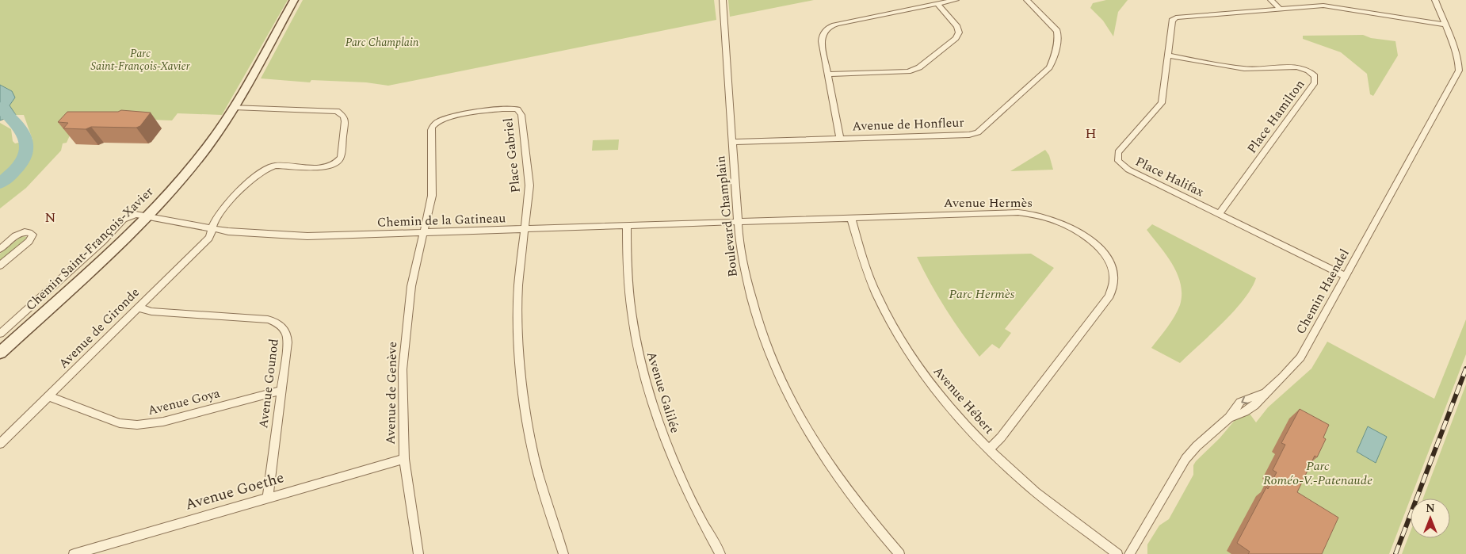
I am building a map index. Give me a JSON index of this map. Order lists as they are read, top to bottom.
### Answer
{
  "streets": {
    "street": [
      "Place Hamilton",
      "Avenue de Honfleur",
      "Place Gabriel",
      "Place Halifax",
      "Avenue Hermès",
      "Boulevard Champlain",
      "Chemin de la Gatineau",
      "Chemin Saint-François-Xavier",
      "Chemin Haendel",
      "Avenue de Gironde",
      "Avenue Gounod",
      "Avenue Galilée",
      "Avenue de Genève",
      "Avenue Hébert",
      "Avenue Goya",
      "Avenue Goethe"
    ]
  },
  "crossings": [
    ["Place Hamilton", "Place Halifax"],
    ["Avenue de Honfleur", "Boulevard Champlain"],
    ["Place Gabriel", "Chemin de la Gatineau"],
    ["Place Gabriel", "Avenue de Genève"],
    ["Place Halifax", "Chemin Haendel"],
    ["Avenue Hermès", "Boulevard Champlain"],
    ["Avenue Hermès", "Chemin de la Gatineau"],
    ["Avenue Hermès", "Avenue Hébert"],
    ["Boulevard Champlain", "Chemin de la Gatineau"],
    ["Chemin de la Gatineau", "Chemin Saint-François-Xavier"],
    ["Chemin de la Gatineau", "Avenue de Gironde"],
    ["Chemin de la Gatineau", "Avenue Galilée"],
    ["Chemin de la Gatineau", "Avenue de Genève"],
    ["Chemin Saint-François-Xavier", "Avenue de Gironde"],
    ["Avenue de Gironde", "Avenue Gounod"],
    ["Avenue de Gironde", "Avenue Goya"],
    ["Avenue Gounod", "Avenue Goya"],
    ["Avenue Gounod", "Avenue Goethe"],
    ["Avenue de Genève", "Avenue Goethe"]
  ],
  "districts": ["H", "N"],
  "parks": [
    "Parc Champlain",
    "Parc Saint-François-Xavier",
    "Parc Hermès",
    "Parc Roméo-V.-Patenaude"
  ],
  "north": "top"
}
